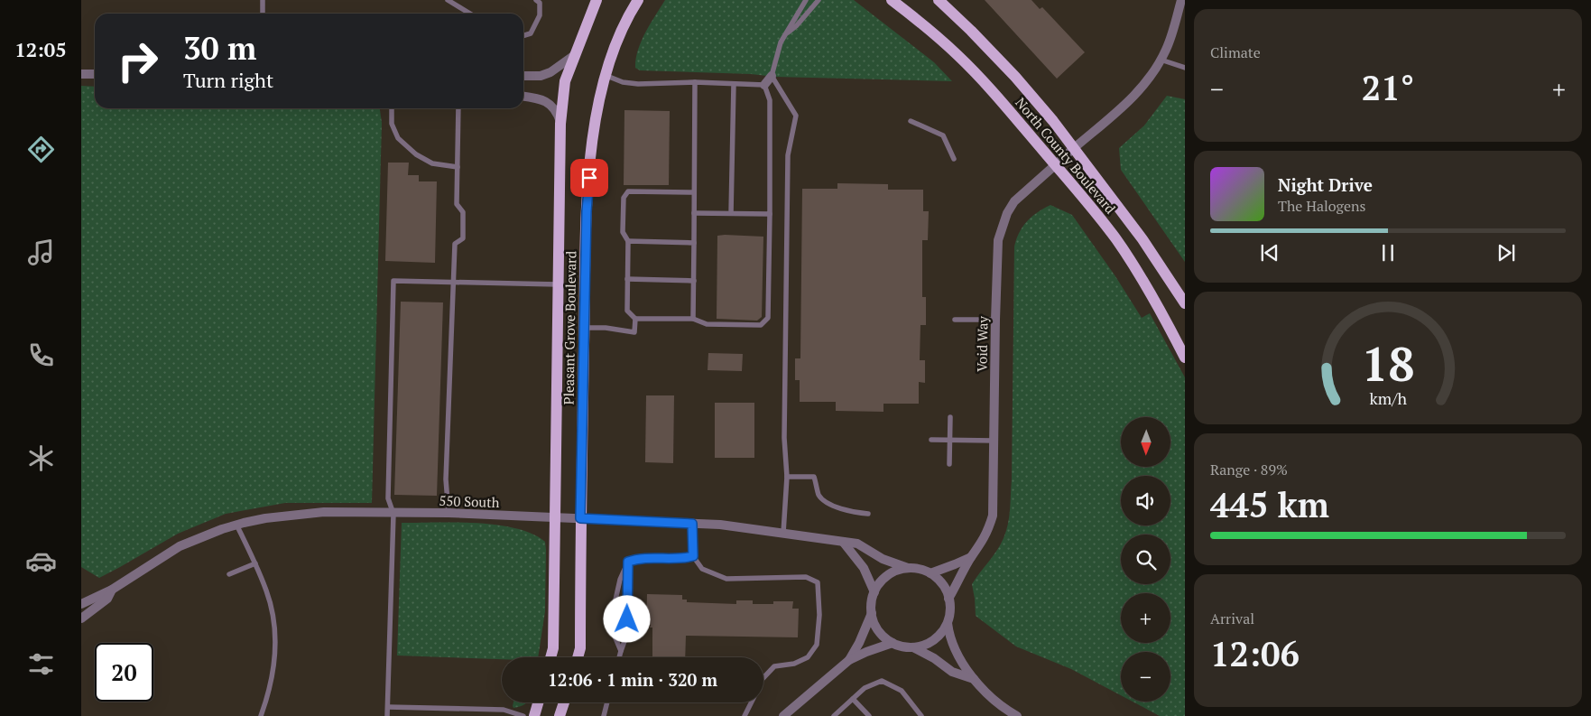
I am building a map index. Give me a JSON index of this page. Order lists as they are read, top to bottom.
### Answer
{
  "streets": {
    "main road": ["North County Boulevard", "Pleasant Grove Boulevard"],
    "street": ["Void Way", "550 South"]
  },
  "crossings": [
    ["North County Boulevard", "Void Way"],
    ["Pleasant Grove Boulevard", "550 South"],
    ["Void Way", "550 South"]
  ],
  "north": "bottom",
  "page": {
    "tabs": "12:05",
    "tile": [
      "Climate",
      ["Range · 89%", "445 km"],
      ["Arrival", "12:06"]
    ],
    "turn": ["30 m", "Turn right"],
    "heat": ["−", "21°", "+"],
    "song": ["Night Drive", "The Halogens"],
    "map_buttons": ["+", "−"],
    "limit": "20",
    "trip": "12:06 · 1 min · 320 m",
    "gauge": ["18", "km/h"]
  }
}
